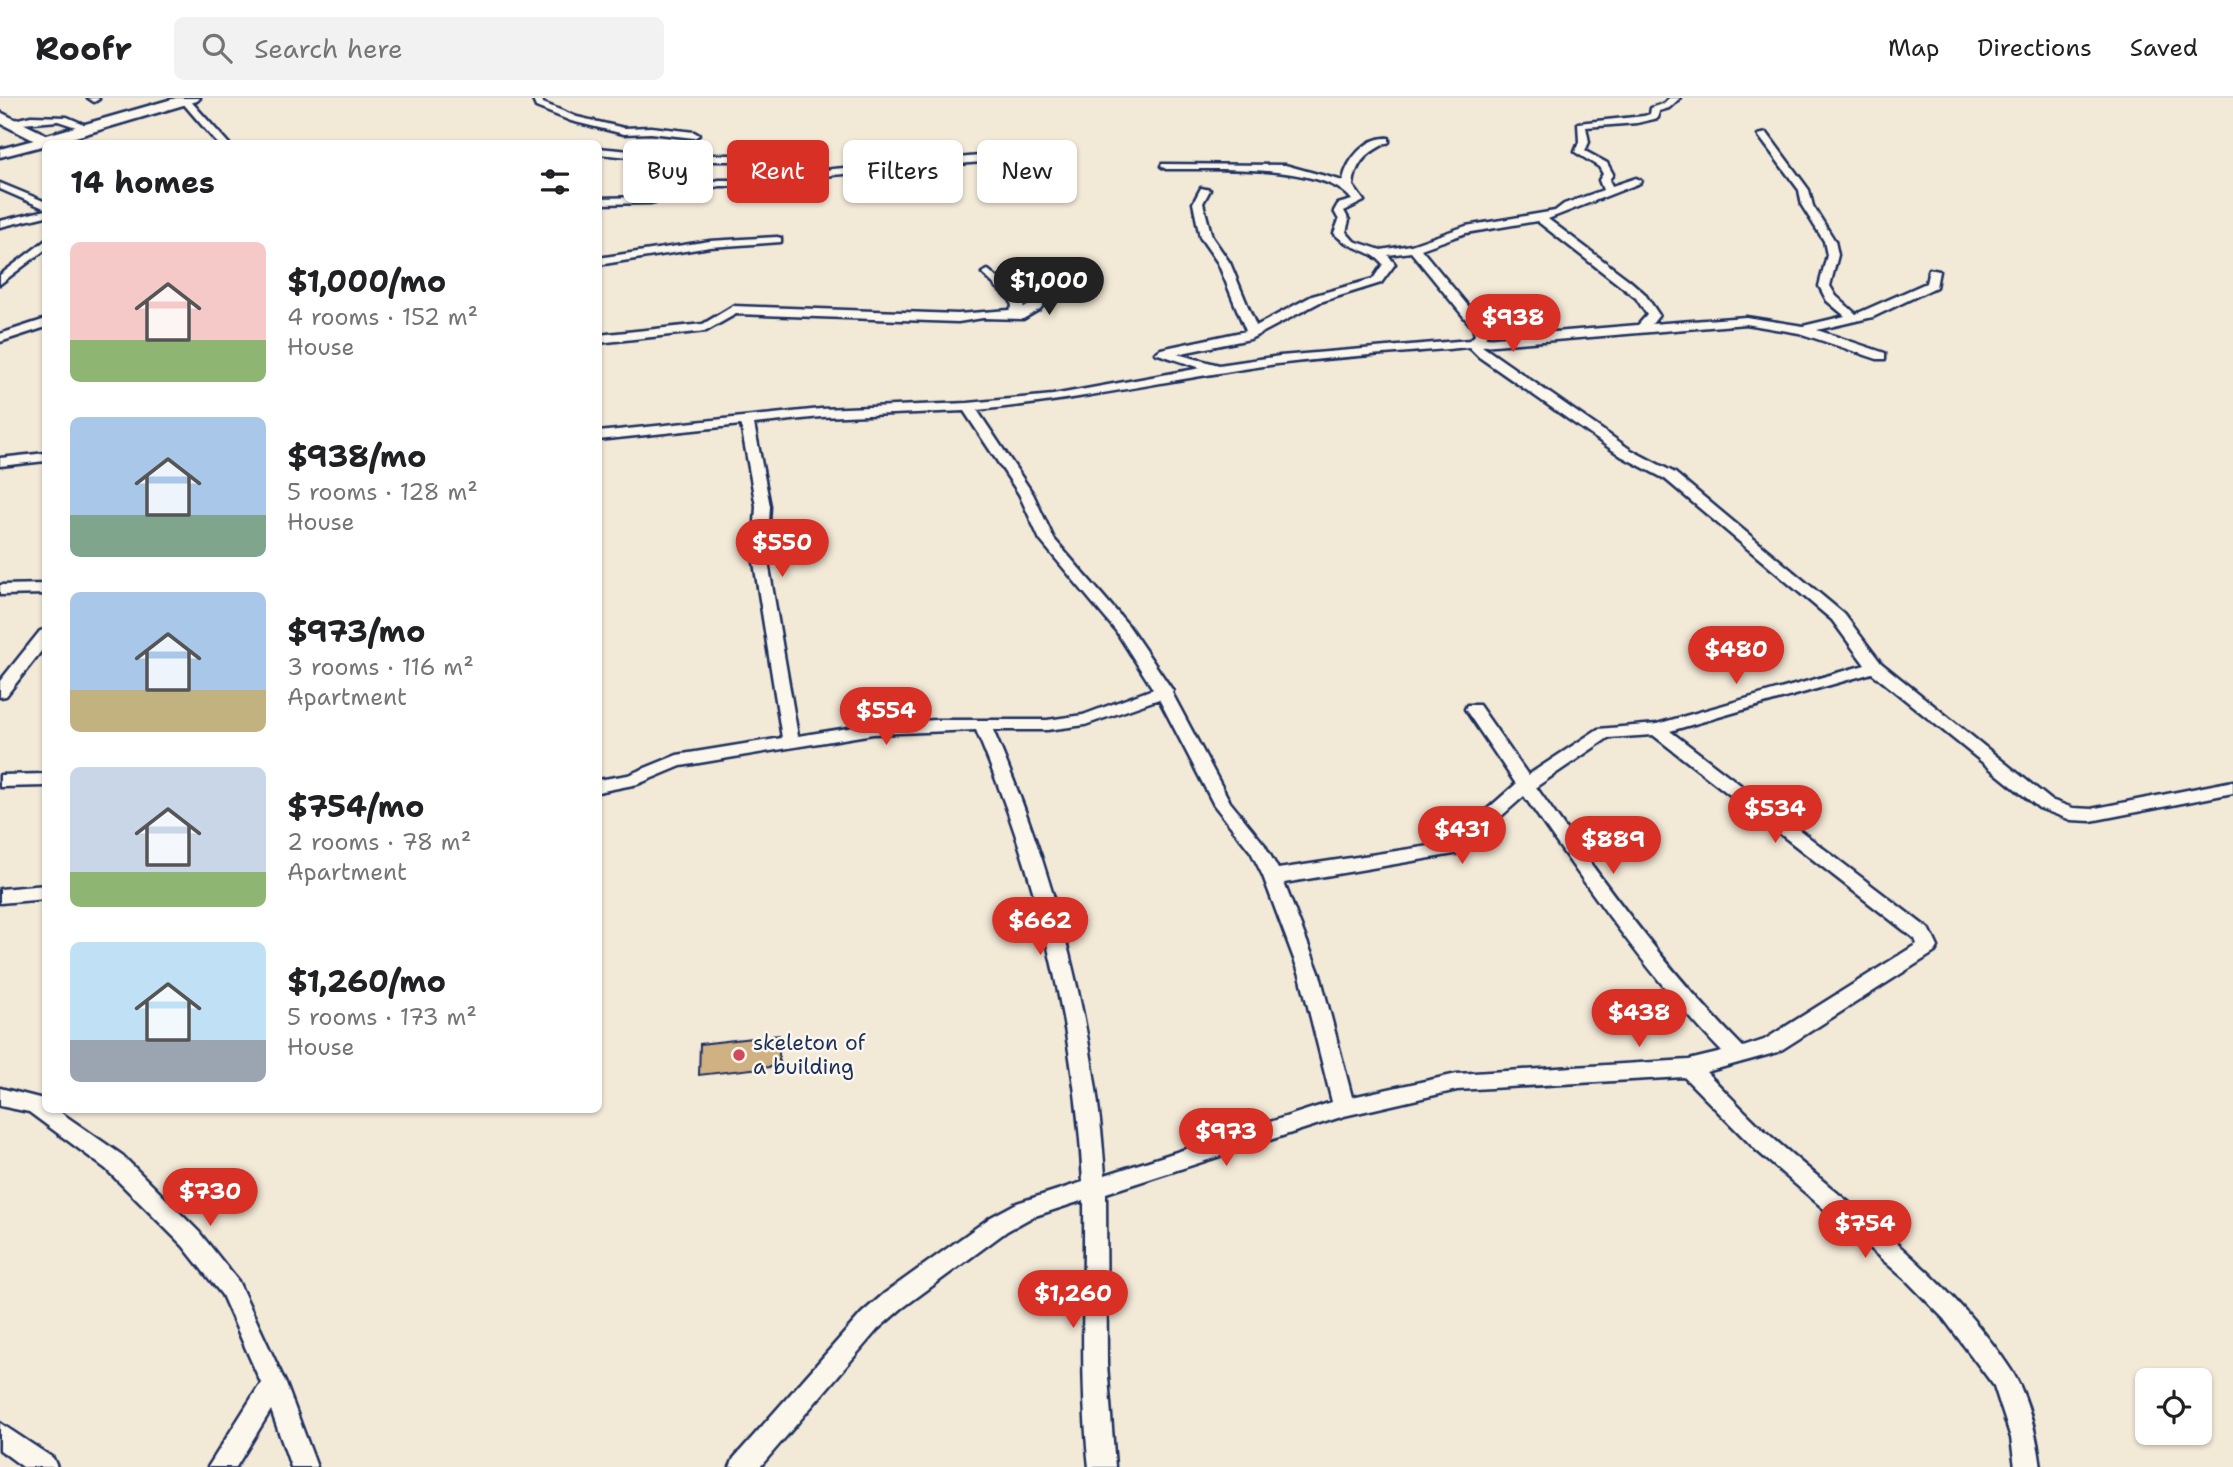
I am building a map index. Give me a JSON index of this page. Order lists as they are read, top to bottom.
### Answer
{
  "places": ["skeleton of a building"],
  "page": {
    "header": "Roofr",
    "search": "Search here",
    "nav": ["Map", "Directions", "Saved"],
    "chip": [
      "Buy",
      "Rent",
      "Filters",
      "New"
    ],
    "heading": "14 homes",
    "list": [
      {
        "name": "$1,000/mo",
        "note": "4 rooms · 152 m² · House"
      },
      {
        "name": "$938/mo",
        "note": "5 rooms · 128 m² · House"
      },
      {
        "name": "$973/mo",
        "note": "3 rooms · 116 m² · Apartment"
      },
      {
        "name": "$754/mo",
        "note": "2 rooms · 78 m² · Apartment"
      },
      {
        "name": "$1,260/mo",
        "note": "5 rooms · 173 m² · House"
      }
    ],
    "price": [
      "$1,000",
      "$938",
      "$550",
      "$480",
      "$554",
      "$534",
      "$431",
      "$889",
      "$662",
      "$438",
      "$973",
      "$730",
      "$754",
      "$1,260"
    ]
  }
}
